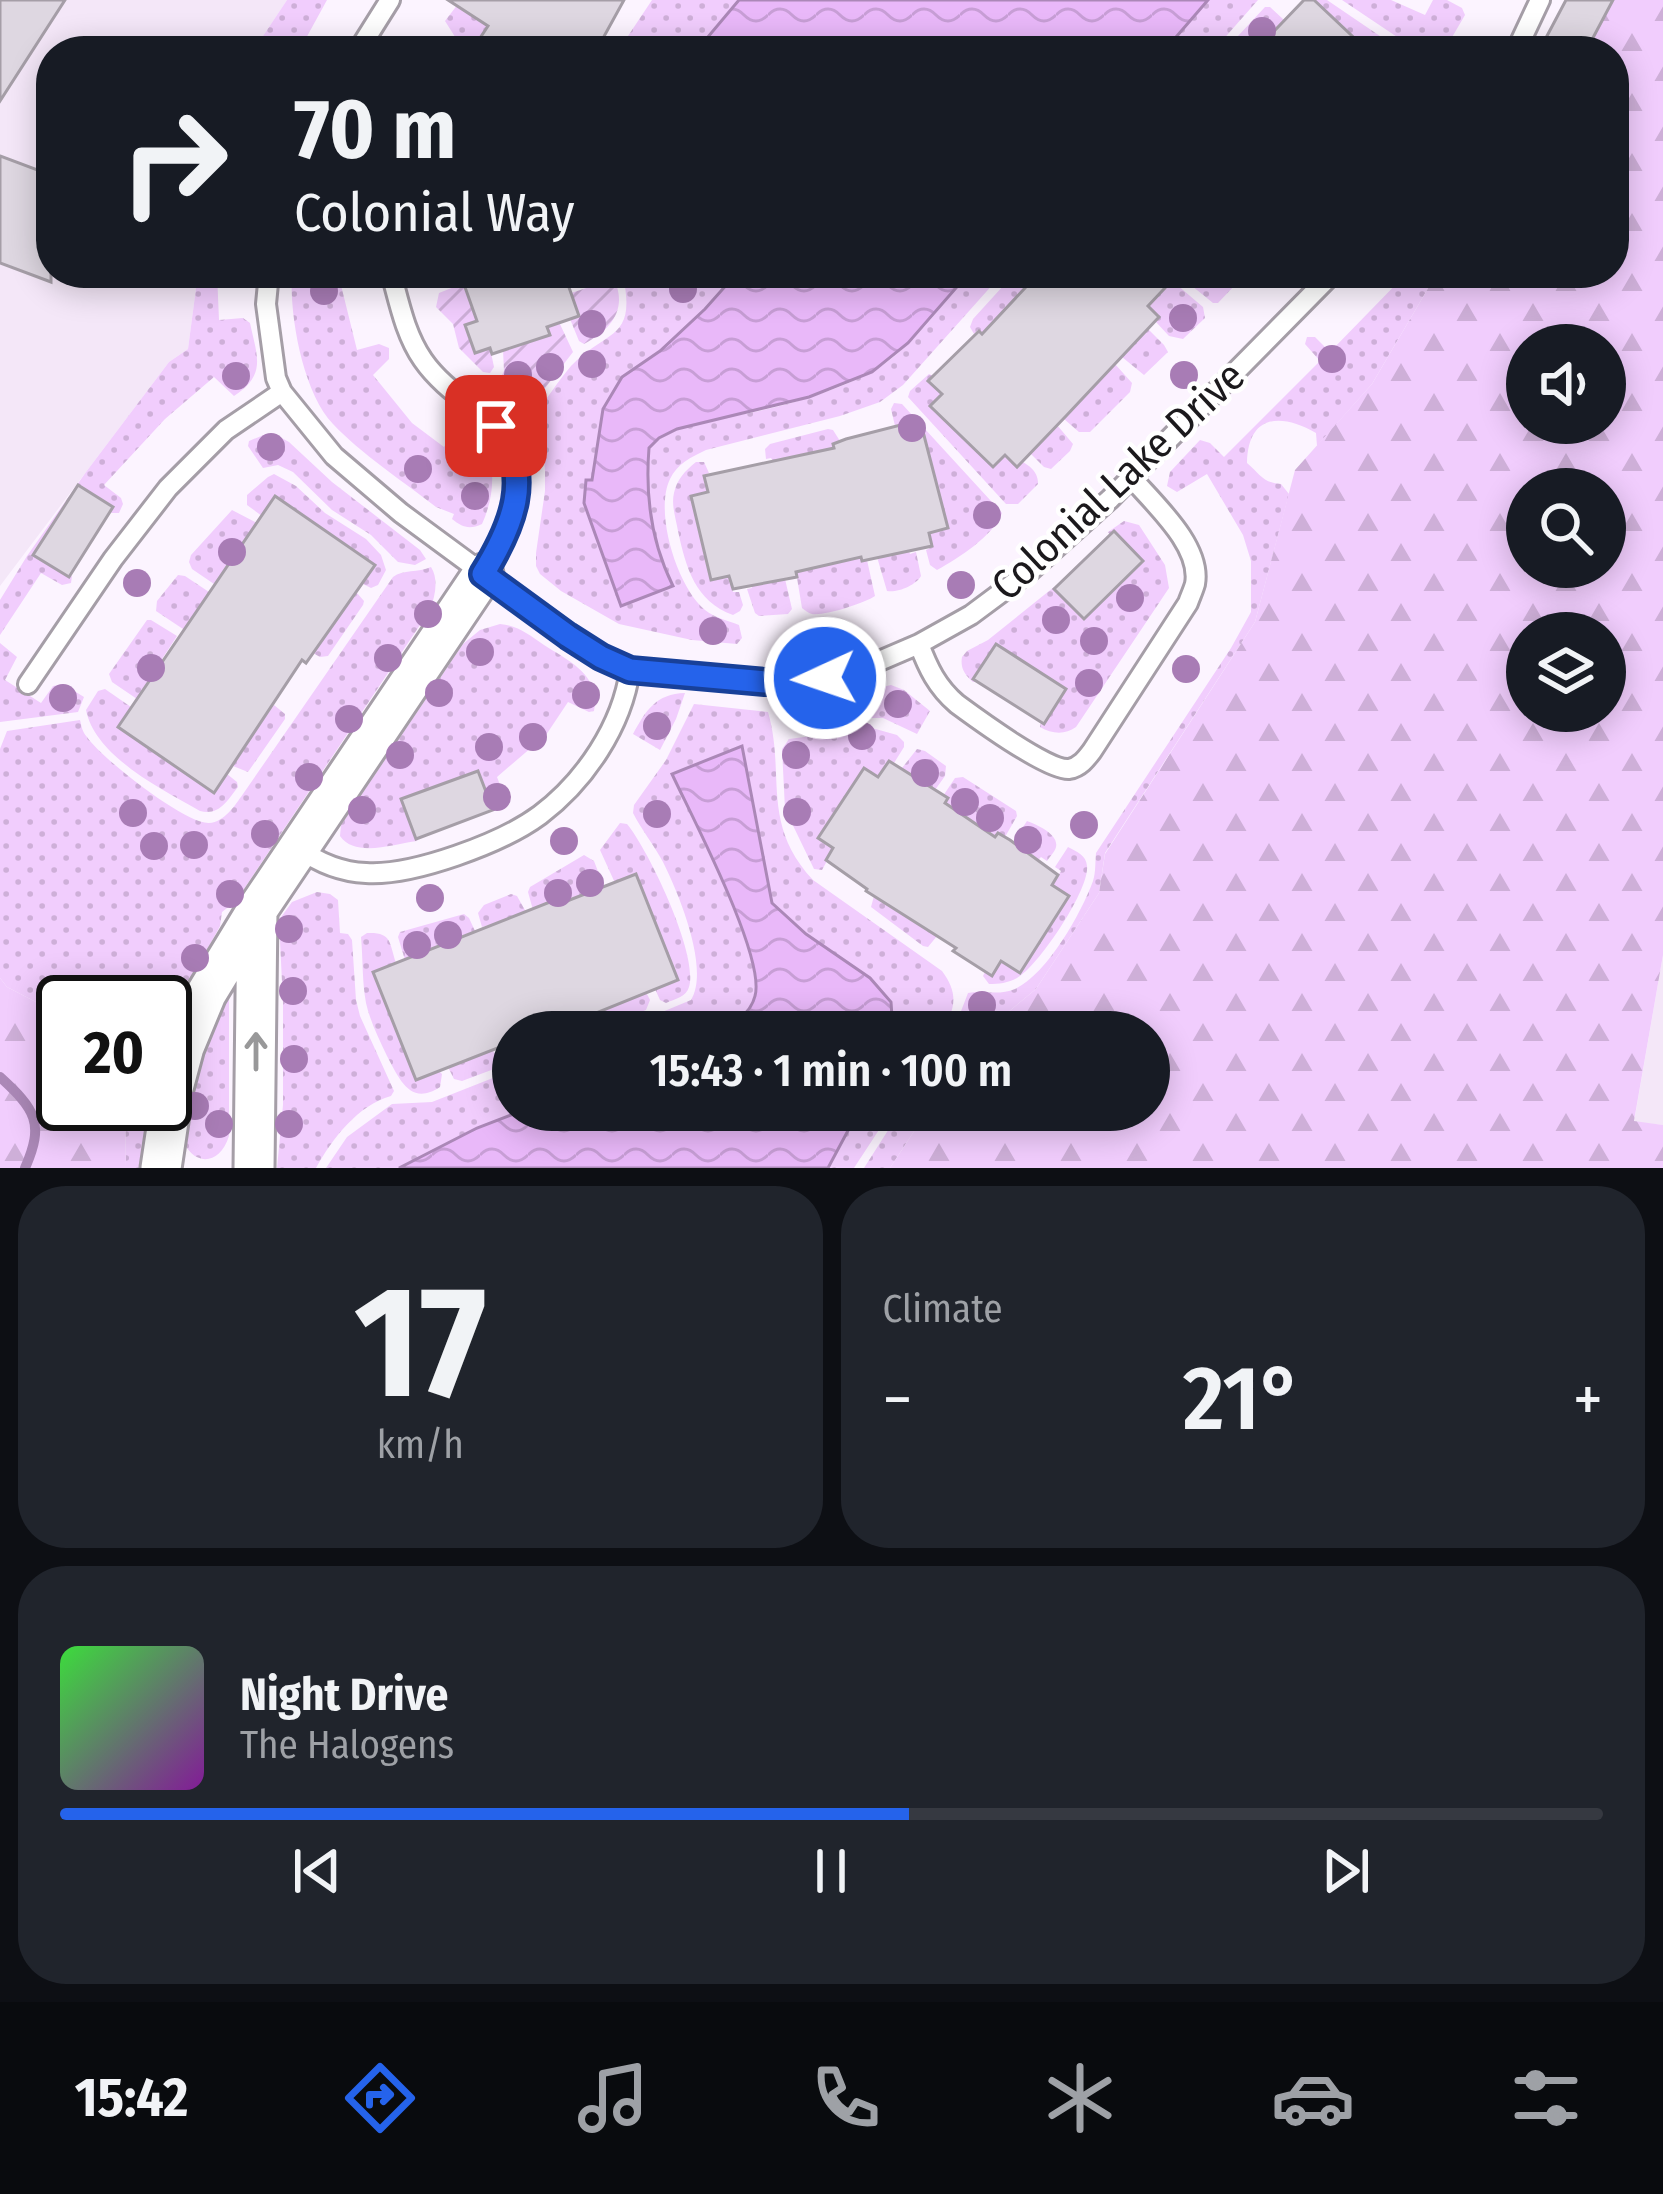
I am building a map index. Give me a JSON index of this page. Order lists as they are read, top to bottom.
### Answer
{
  "streets": {
    "lane": ["Colonial Lake Drive"]
  },
  "page": {
    "turn": ["70 m", "Colonial Way"],
    "limit": "20",
    "trip": "15:43 · 1 min · 100 m",
    "tile": [
      ["17", "km/h"],
      "Climate"
    ],
    "heat": ["−", "21°", "+"],
    "song": ["Night Drive", "The Halogens"],
    "tabs": "15:42"
  }
}
